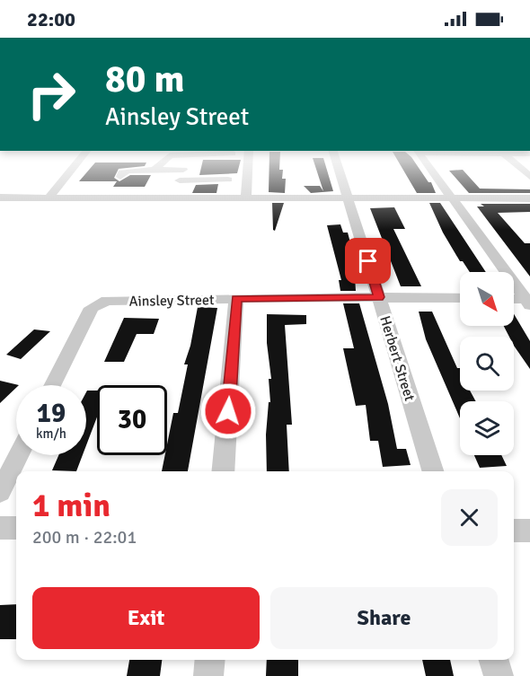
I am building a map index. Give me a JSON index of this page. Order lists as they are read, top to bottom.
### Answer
{
  "streets": {
    "street": ["Ainsley Street", "Herbert Street"]
  },
  "crossings": [
    ["Ainsley Street", "Herbert Street"]
  ],
  "north": "bottom right",
  "page": {
    "status": "22:00",
    "turn": ["80 m", "Ainsley Street"],
    "speed": "19 km/h",
    "limit": "30",
    "heading": ["1 min", "200 m · 22:01"],
    "buttons": ["Exit", "Share"]
  }
}
